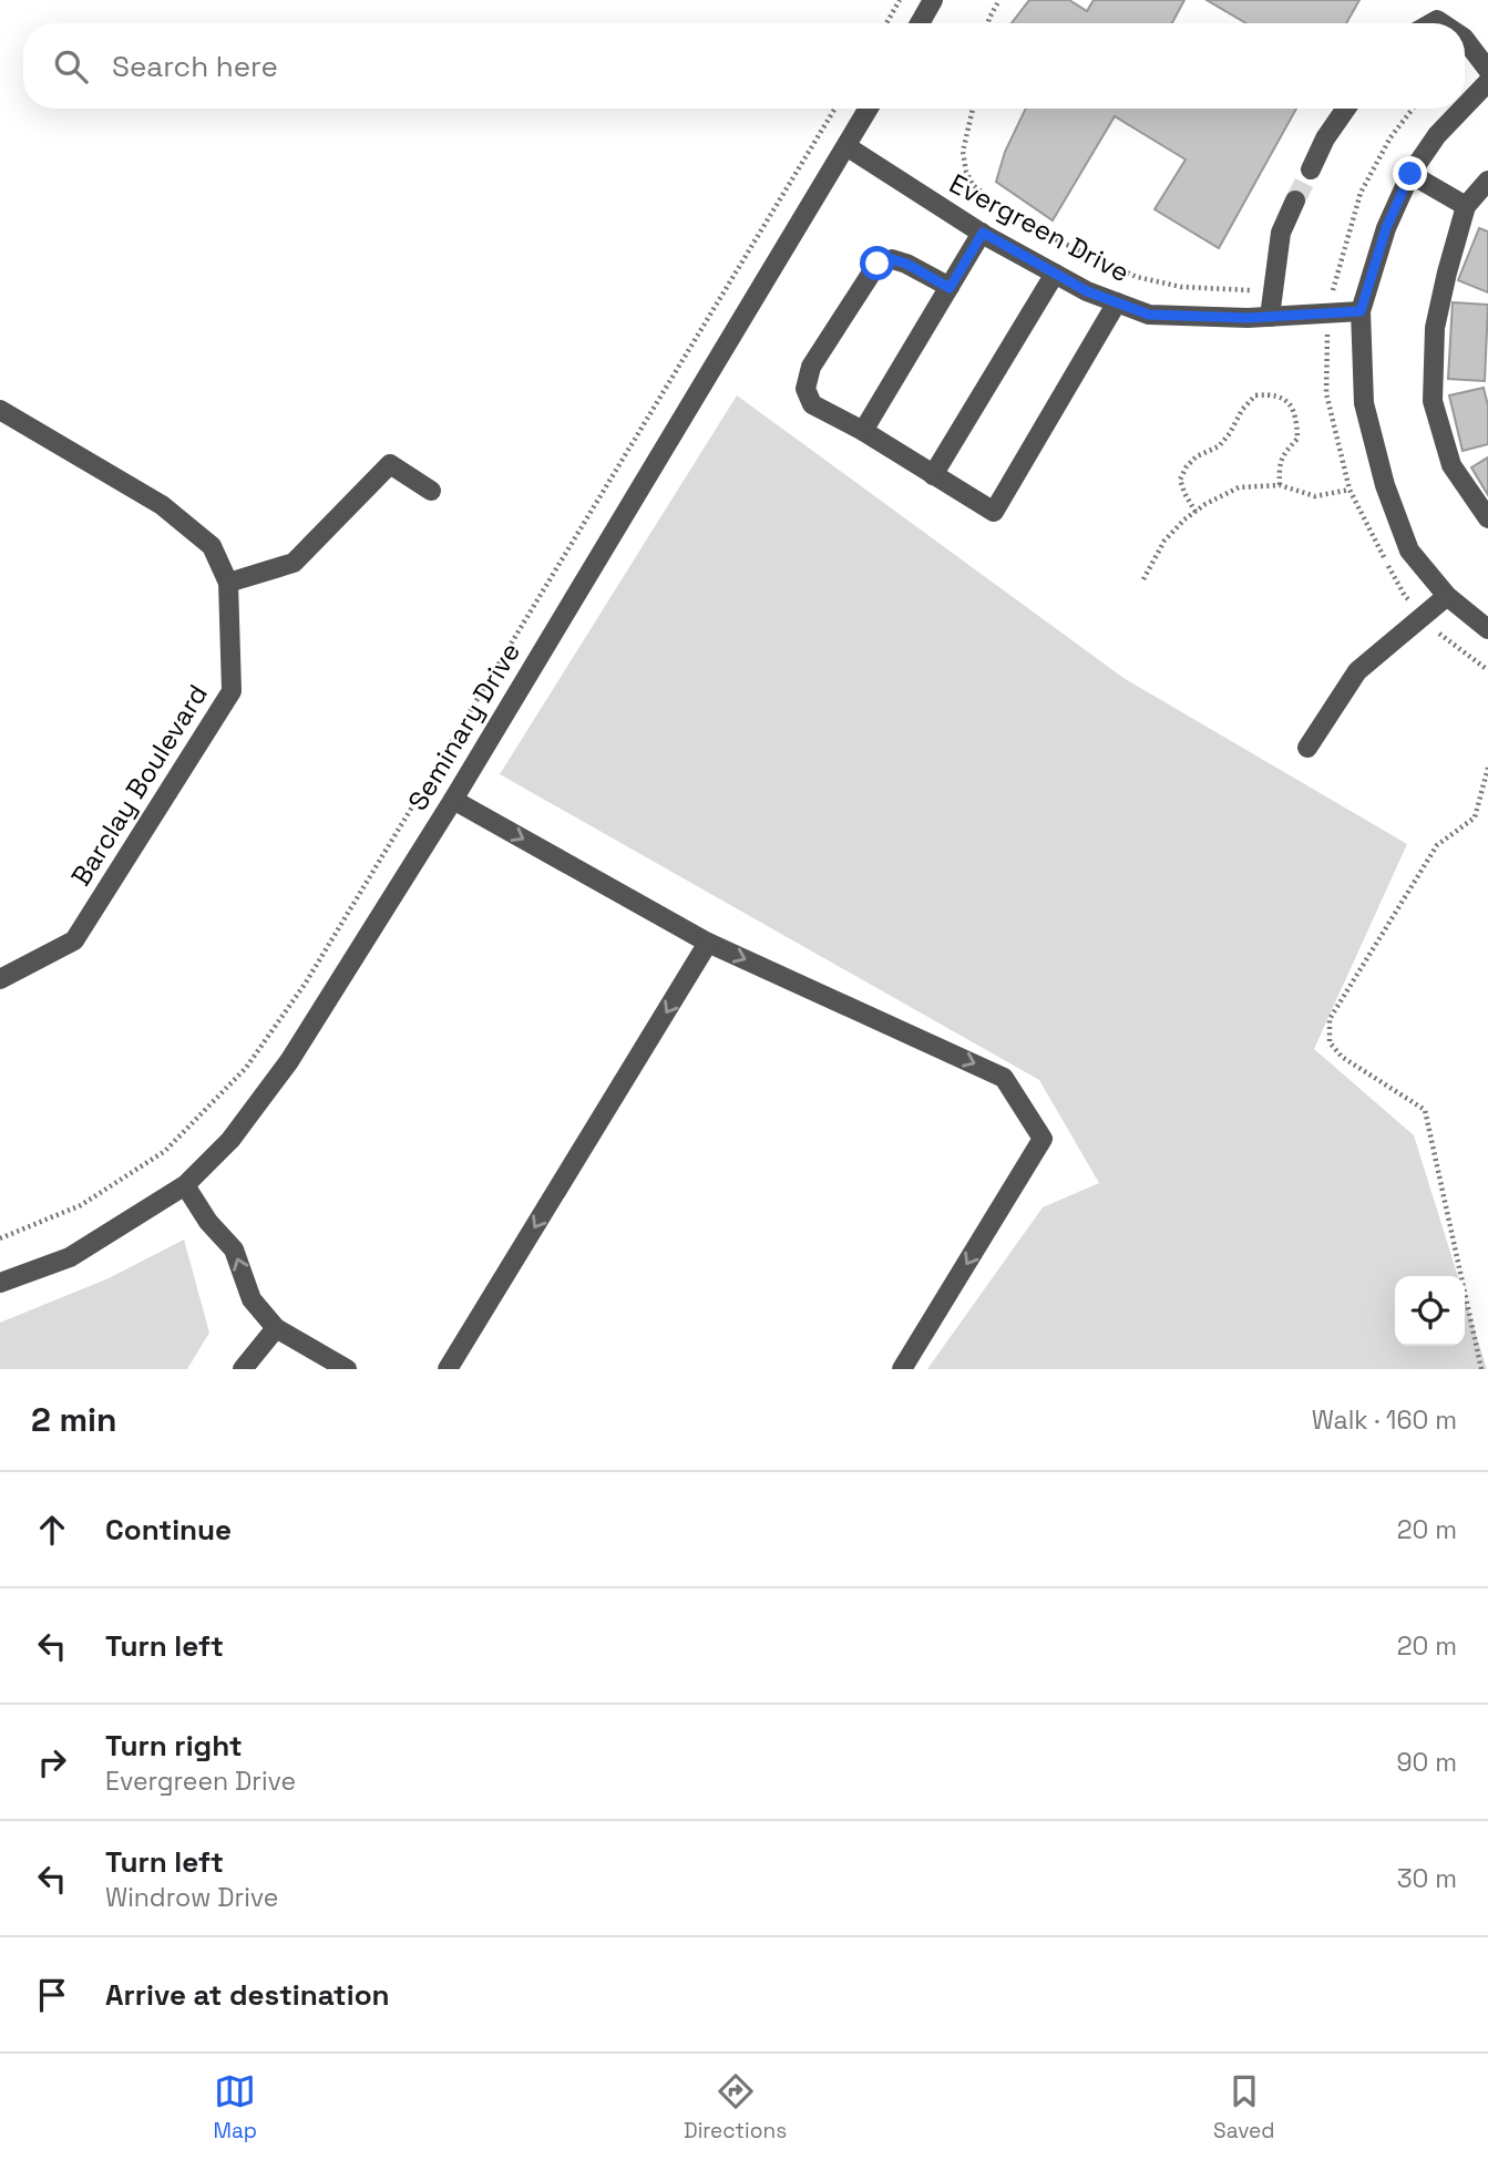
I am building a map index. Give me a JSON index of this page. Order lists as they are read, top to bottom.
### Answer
{
  "streets": {
    "street": ["Evergreen Drive", "Seminary Drive", "Barclay Boulevard"]
  },
  "crossings": [
    ["Evergreen Drive", "Seminary Drive"]
  ],
  "page": {
    "search": "Search here",
    "heading": ["2 min", "Walk · 160 m"],
    "list": [
      ["Continue", "20 m"],
      ["Turn left", "20 m"],
      ["Turn right", "Evergreen Drive", "90 m"],
      ["Turn left", "Windrow Drive", "30 m"],
      "Arrive at destination"
    ],
    "nav": ["Map", "Directions", "Saved"]
  }
}
